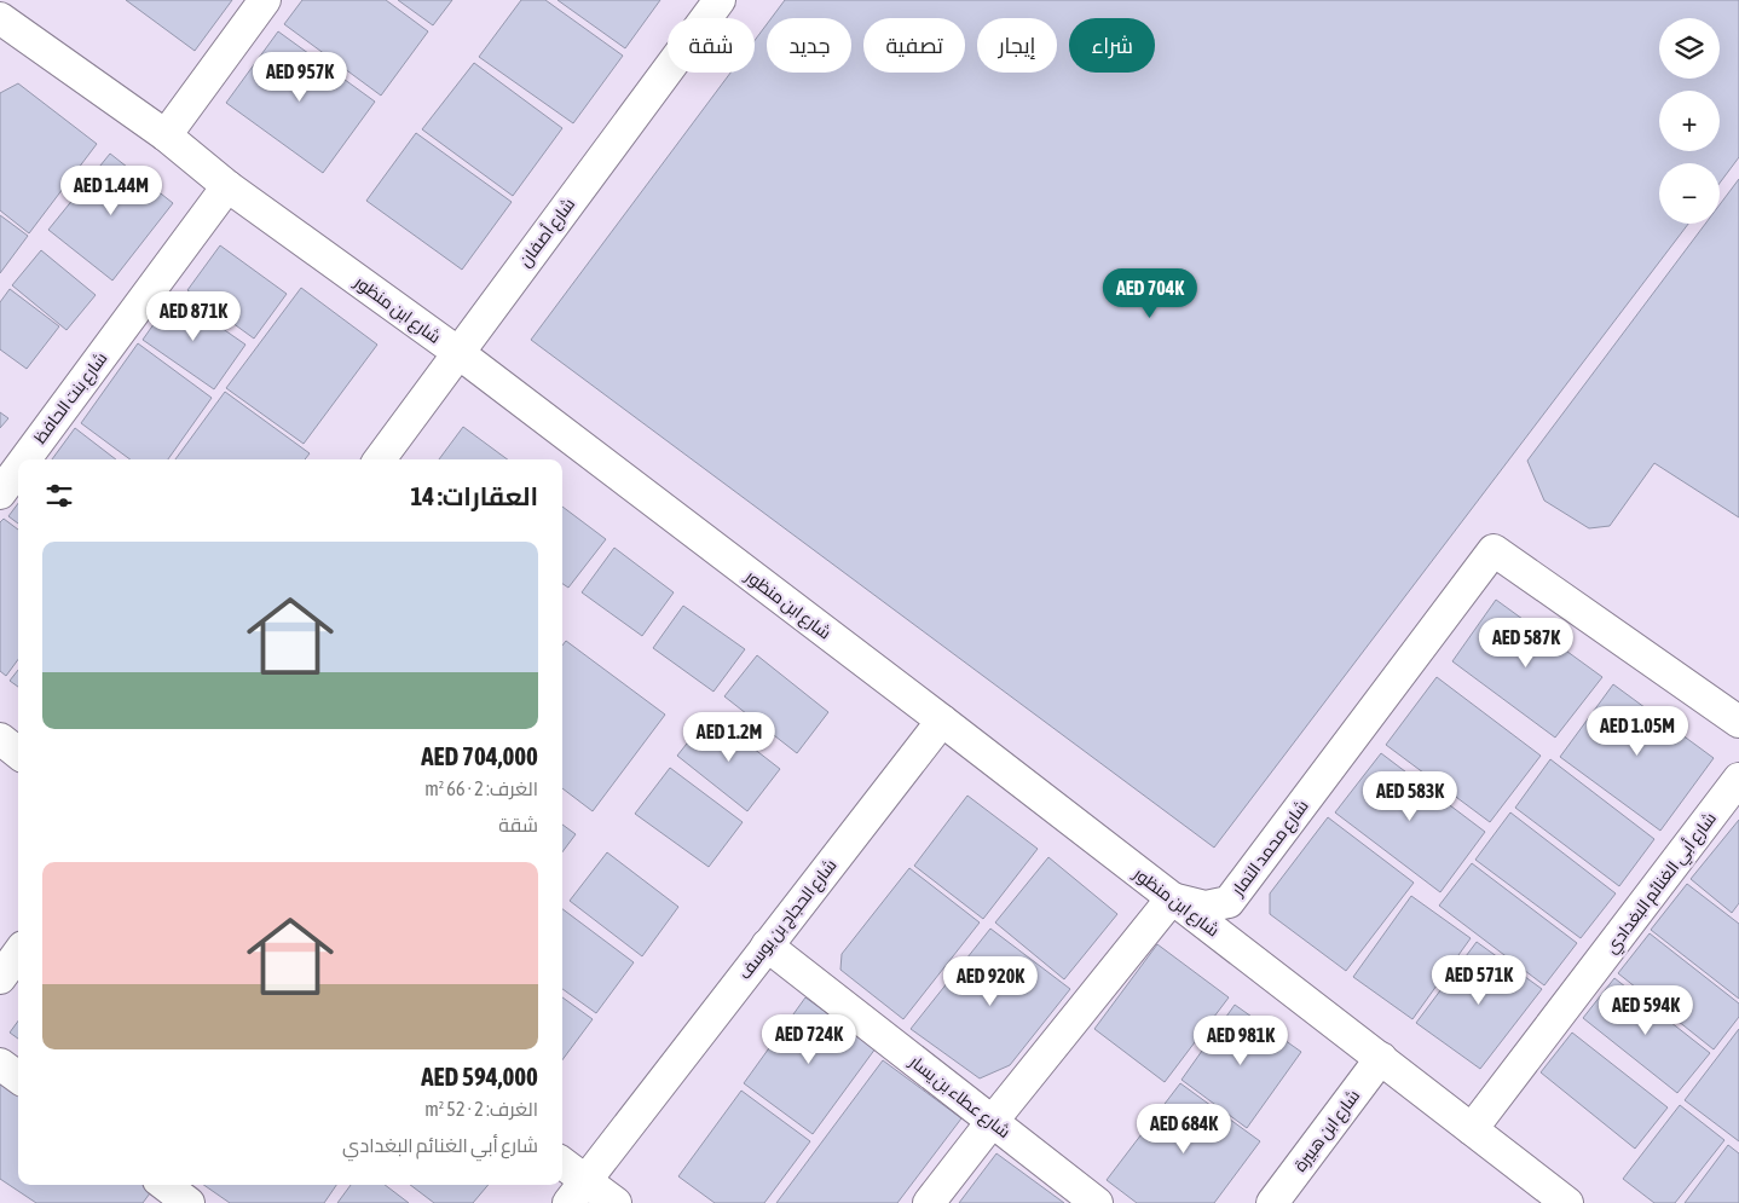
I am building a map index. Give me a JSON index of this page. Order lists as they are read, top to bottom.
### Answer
{
  "streets": {
    "street": [
      "شارع أصفان",
      "شارع ابن منظور",
      "شارع بنت الحافظ",
      "شارع محمد التمار",
      "شارع أبي الغنائم البغدادي",
      "شارع الحجاج بن يوسف",
      "شارع عطاء بن يسار",
      "شارع ابن هبيرة"
    ]
  },
  "crossings": [
    ["شارع أصفان", "شارع ابن منظور"],
    ["شارع ابن منظور", "شارع بنت الحافظ"],
    ["شارع ابن منظور", "شارع محمد التمار"],
    ["شارع ابن منظور", "شارع أبي الغنائم البغدادي"],
    ["شارع ابن منظور", "شارع الحجاج بن يوسف"],
    ["شارع ابن منظور", "شارع ابن هبيرة"],
    ["شارع الحجاج بن يوسف", "شارع عطاء بن يسار"]
  ],
  "page": {
    "map_buttons": ["+", "−"],
    "chip": [
      "شراء",
      "إيجار",
      "تصفية",
      "جديد",
      "شقة"
    ],
    "price": [
      "AED 957K",
      "AED 1.44M",
      "AED 704K",
      "AED 871K",
      "AED 587K",
      "AED 1.05M",
      "AED 1.2M",
      "AED 583K",
      "AED 571K",
      "AED 920K",
      "AED 594K",
      "AED 724K",
      "AED 981K",
      "AED 684K"
    ],
    "heading": "العقارات: 14",
    "list": [
      {
        "name": "AED 704,000",
        "note": "الغرف: 2 · 66 m² · شقة"
      },
      {
        "name": "AED 594,000",
        "note": "الغرف: 2 · 52 m² · شارع أبي الغنائم البغدادي"
      }
    ]
  }
}
